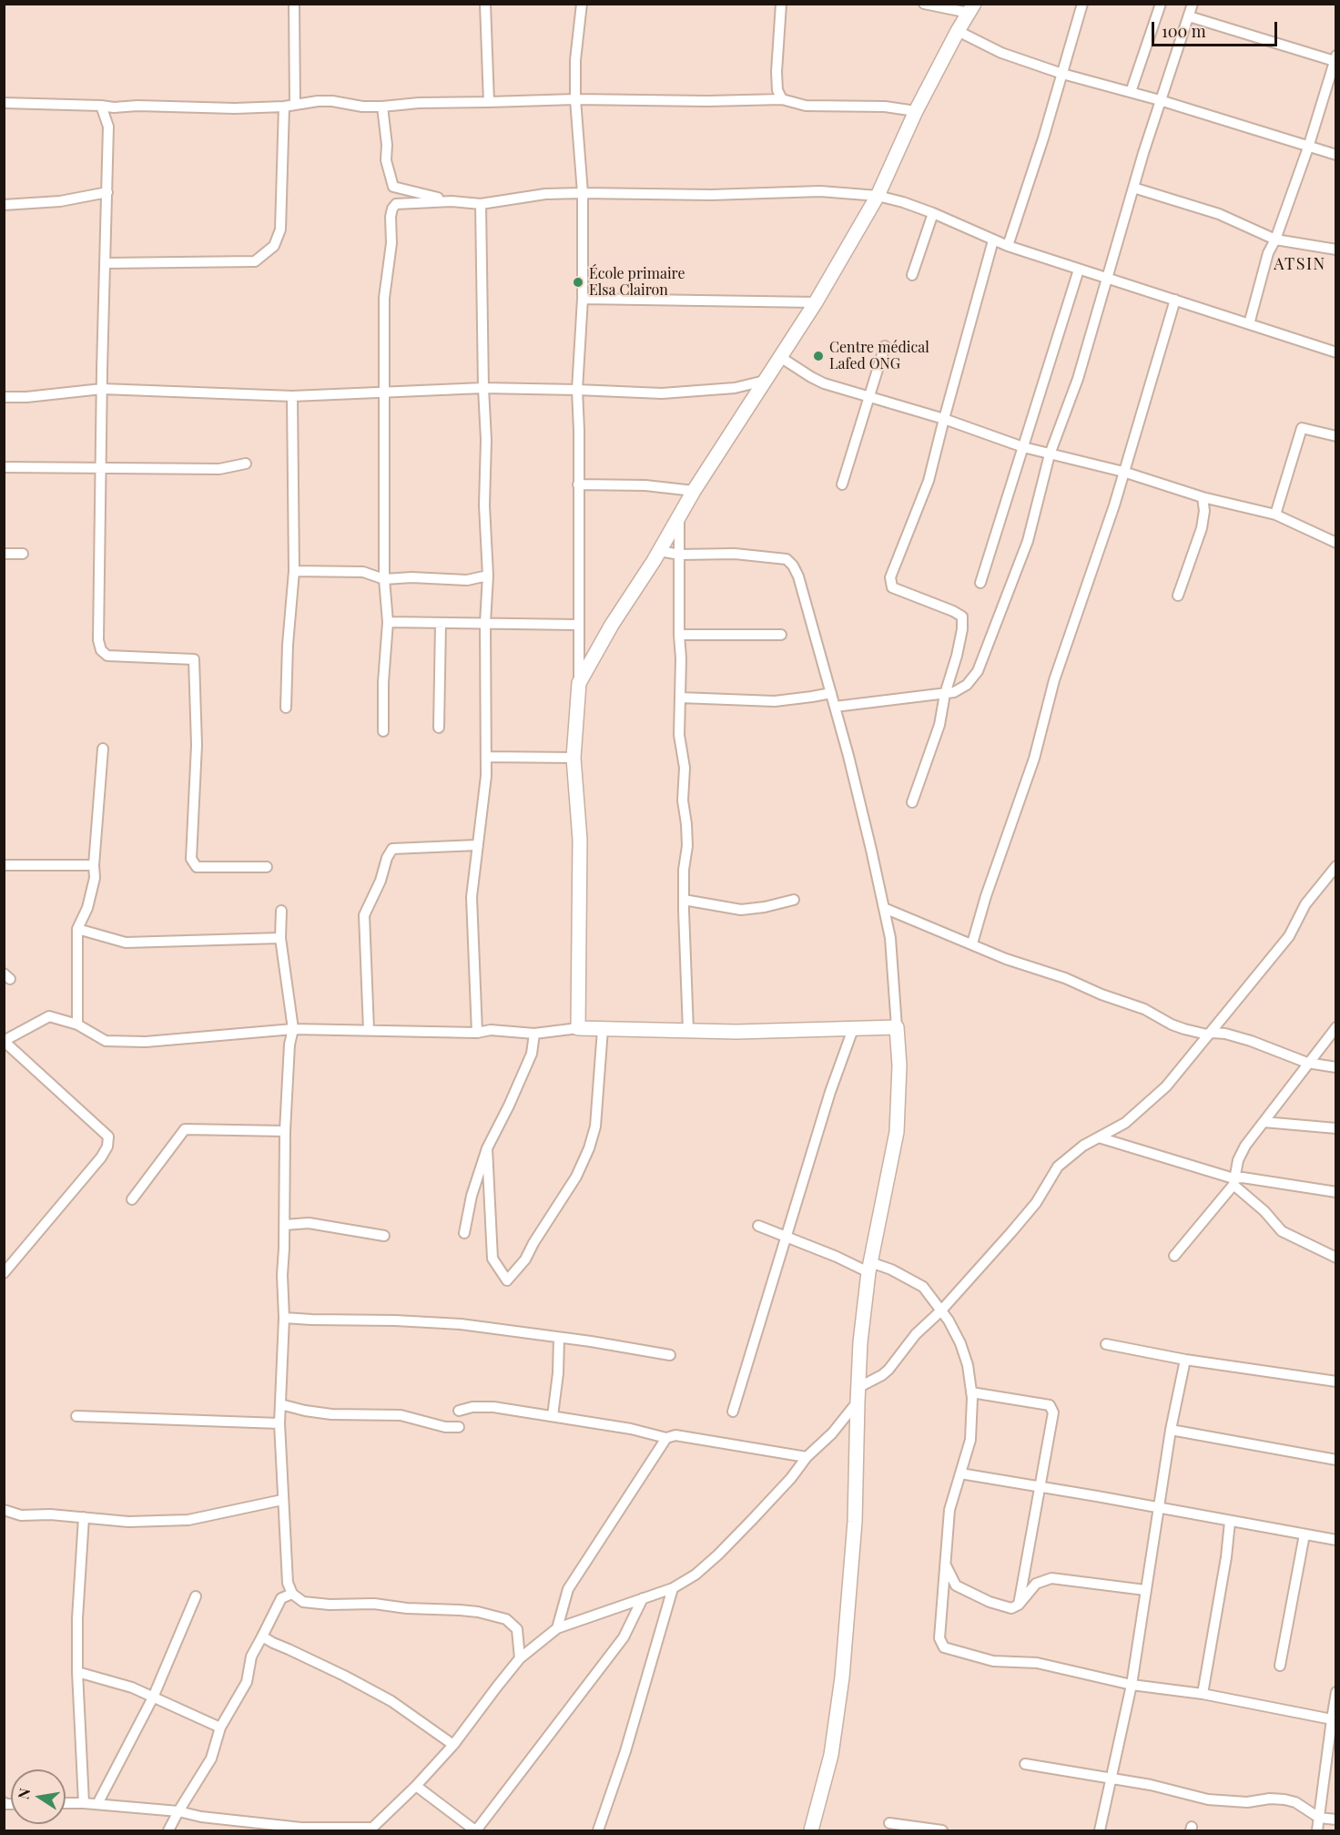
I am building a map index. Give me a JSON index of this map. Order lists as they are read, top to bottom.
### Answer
{
  "districts": ["ATSIN"],
  "places": ["École primaire Elsa Clairon", "Centre médical Lafed ONG"],
  "scale_bar": "100 m",
  "north": "left"
}
